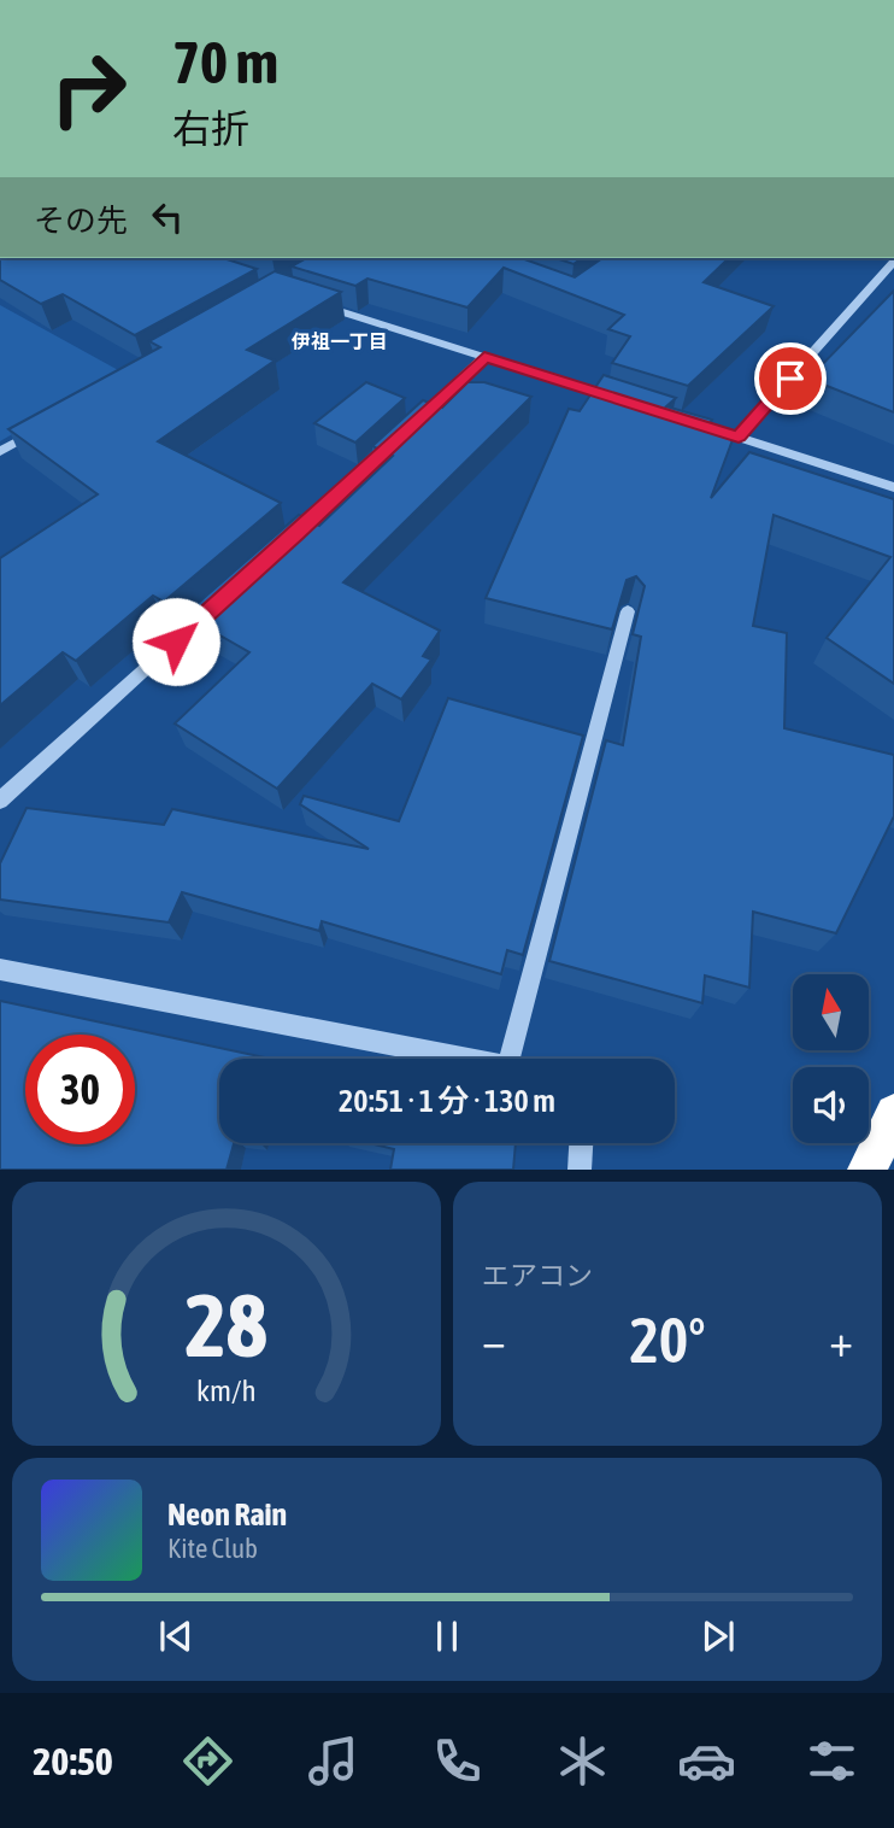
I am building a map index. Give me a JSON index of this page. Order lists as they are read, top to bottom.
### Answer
{
  "districts": ["伊祖一丁目"],
  "north": "top",
  "page": {
    "turn": ["70 m", "右折"],
    "then": "その先",
    "limit": "30",
    "trip": "20:51 · 1 分 · 130 m",
    "tile": "エアコン",
    "heat": ["−", "20°", "+"],
    "song": ["Neon Rain", "Kite Club"],
    "tabs": "20:50",
    "gauge": ["28", "km/h"]
  }
}
